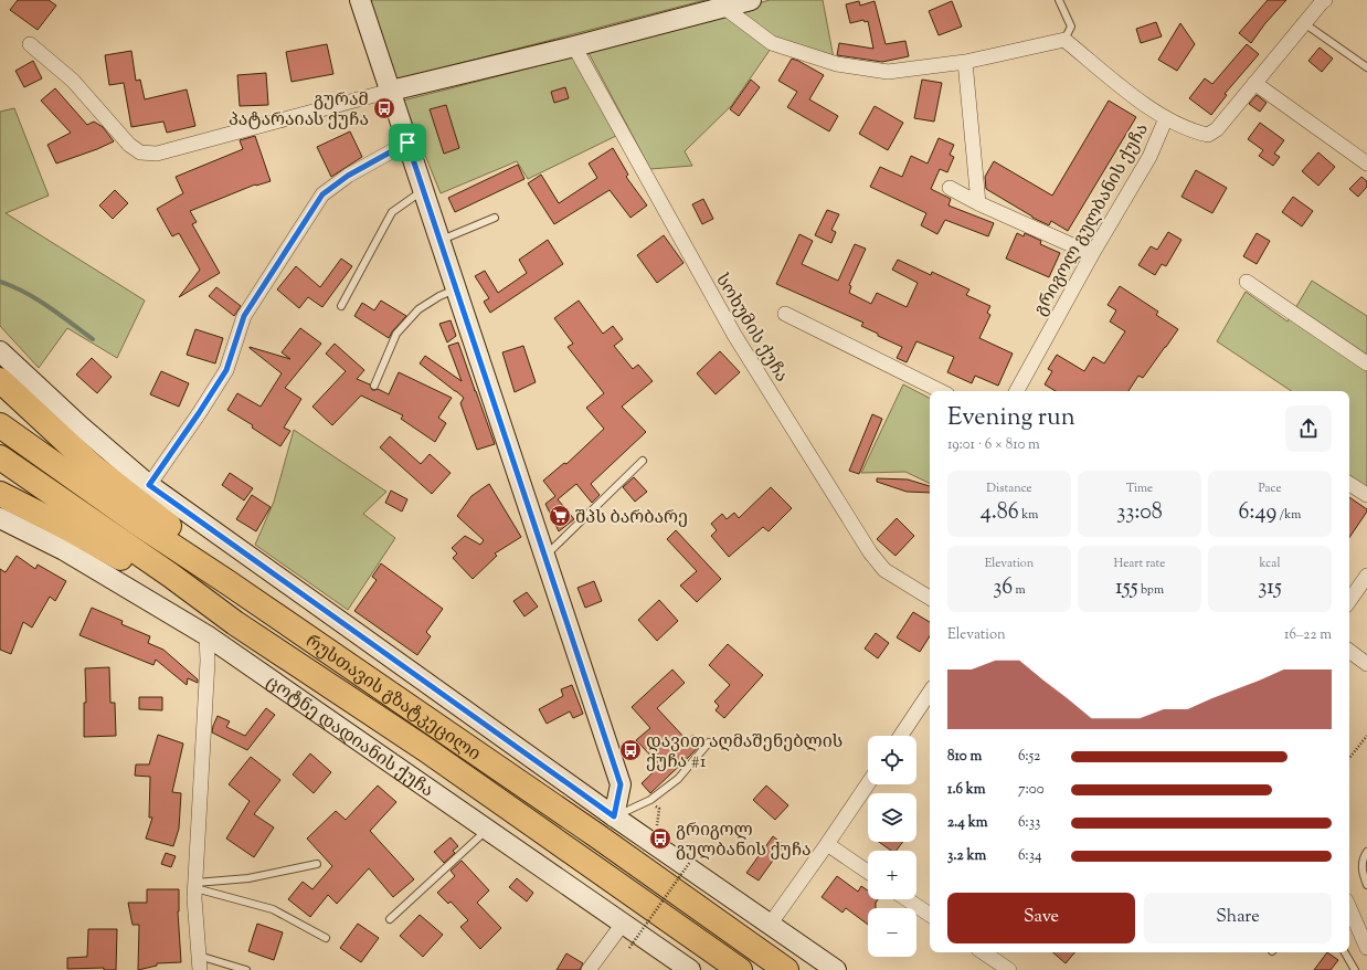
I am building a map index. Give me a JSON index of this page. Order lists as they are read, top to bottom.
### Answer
{
  "streets": {
    "highway": ["რუსთავის გზატკეცილი"],
    "street": ["გრიგოლ გულბანის ქუჩა", "სოხუმის ქუჩა", "ცოტნე დადიანის ქუჩა"]
  },
  "places": {
    "bus stop": ["გურამ პატარაიას ქუჩა", "დავით აღმაშენებლის ქუჩა #1", "გრიგოლ გულბანის ქუჩა"],
    "supermarket": ["შპს ბარბარე"]
  },
  "page": {
    "heading": ["Evening run", "19:01 · 6 × 810 m"],
    "stats": [
      ["Distance", "4.86 km"],
      ["Time", "33:08"],
      ["Pace", "6:49 /km"],
      ["Elevation", "36 m"],
      ["Heart rate", "155 bpm"],
      ["kcal", "315"]
    ],
    "chart": ["Elevation", "16–22 m"],
    "map_buttons": ["+", "−"],
    "list": [
      {
        "name": "810 m",
        "note": "6:52"
      },
      {
        "name": "1.6 km",
        "note": "7:00"
      },
      {
        "name": "2.4 km",
        "note": "6:33"
      },
      {
        "name": "3.2 km",
        "note": "6:34"
      }
    ],
    "buttons": ["Save", "Share"]
  }
}
